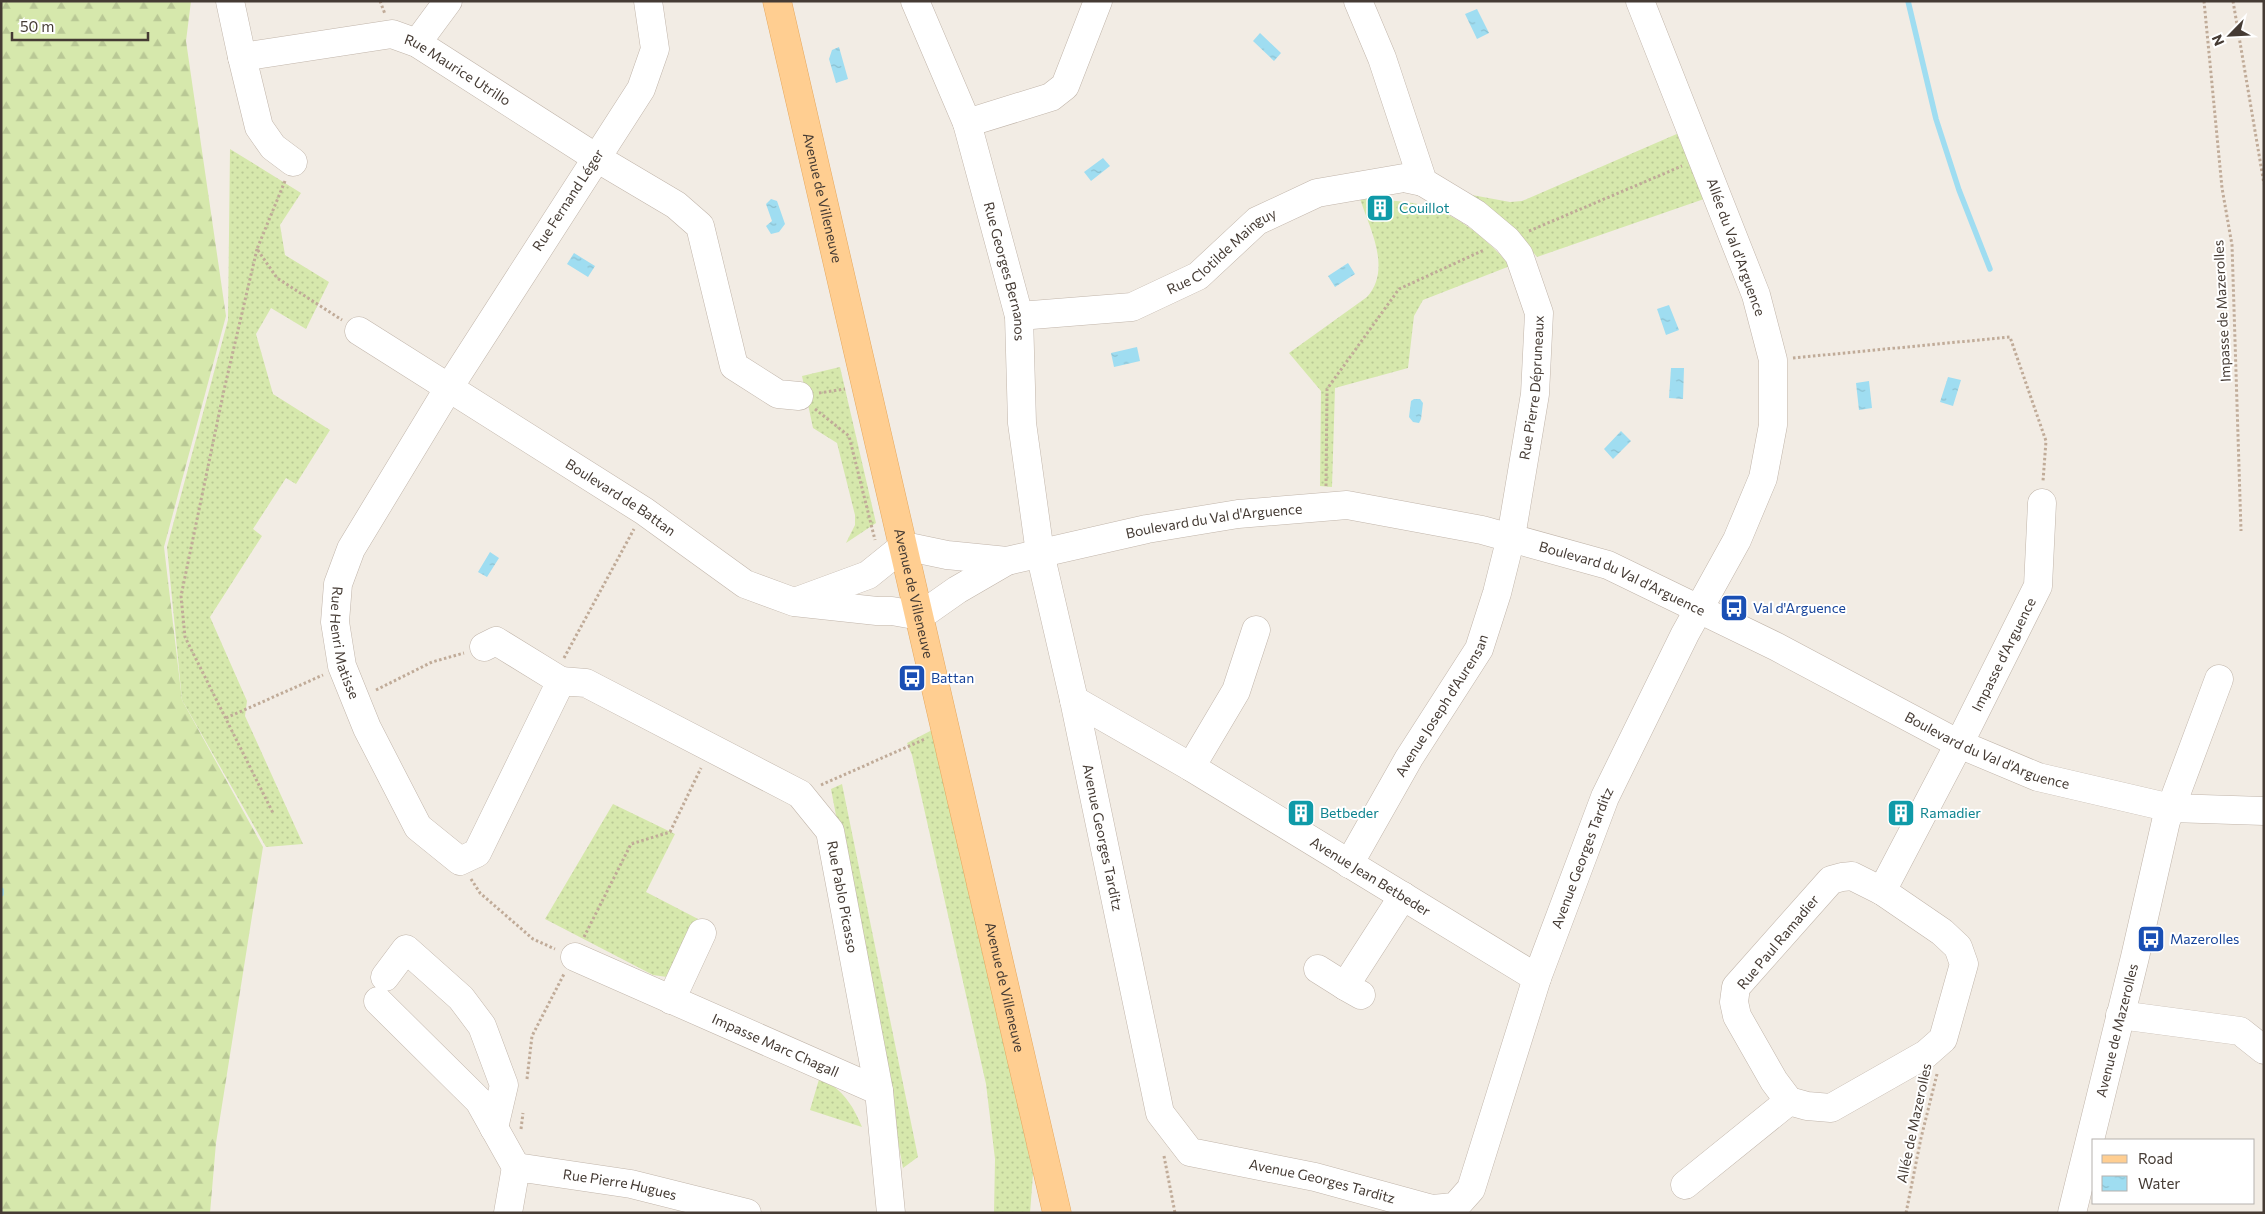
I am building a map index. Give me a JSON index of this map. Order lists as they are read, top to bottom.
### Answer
{
  "streets": {
    "main road": ["Avenue de Villeneuve"],
    "street": [
      "Rue Maurice Utrillo",
      "Rue Fernand Léger",
      "Allée du Val d'Arguence",
      "Rue Clotilde Mainguy",
      "Rue Georges Bernanos",
      "Rue Pierre Dépruneaux",
      "Boulevard de Battan",
      "Boulevard du Val d'Arguence",
      "Rue Henri Matisse",
      "Impasse d'Arguence",
      "Avenue Joseph d'Aurensan",
      "Avenue Georges Tarditz",
      "Avenue Jean Betbeder",
      "Rue Pablo Picasso",
      "Rue Paul Ramadier",
      "Avenue de Mazerolles",
      "Impasse Marc Chagall",
      "Rue Pierre Hugues"
    ],
    "path": ["Impasse de Mazerolles", "Allée de Mazerolles"]
  },
  "crossings": [
    ["Rue Maurice Utrillo", "Rue Fernand Léger"],
    ["Avenue de Villeneuve", "Boulevard de Battan"],
    ["Rue Fernand Léger", "Boulevard de Battan"],
    ["Rue Fernand Léger", "Rue Henri Matisse"],
    ["Allée du Val d'Arguence", "Boulevard du Val d'Arguence"],
    ["Allée du Val d'Arguence", "Avenue Georges Tarditz"],
    ["Rue Clotilde Mainguy", "Rue Georges Bernanos"],
    ["Rue Clotilde Mainguy", "Rue Pierre Dépruneaux"],
    ["Rue Georges Bernanos", "Boulevard du Val d'Arguence"],
    ["Rue Georges Bernanos", "Avenue Georges Tarditz"],
    ["Rue Pierre Dépruneaux", "Boulevard du Val d'Arguence"],
    ["Rue Pierre Dépruneaux", "Avenue Joseph d'Aurensan"],
    ["Boulevard de Battan", "Rue Henri Matisse"],
    ["Boulevard du Val d'Arguence", "Impasse d'Arguence"],
    ["Boulevard du Val d'Arguence", "Avenue Joseph d'Aurensan"],
    ["Boulevard du Val d'Arguence", "Avenue Georges Tarditz"],
    ["Boulevard du Val d'Arguence", "Avenue de Mazerolles"],
    ["Avenue Joseph d'Aurensan", "Avenue Jean Betbeder"],
    ["Avenue Georges Tarditz", "Avenue Jean Betbeder"],
    ["Rue Pablo Picasso", "Impasse Marc Chagall"],
    ["Rue Paul Ramadier", "Allée de Mazerolles"]
  ],
  "places": {
    "building": ["Couillot", "Betbeder", "Ramadier"],
    "bus stop": ["Val d'Arguence", "Battan", "Mazerolles"]
  },
  "legend": ["Road", "Water"],
  "scale_bar": "50 m",
  "north": "bottom left"
}
